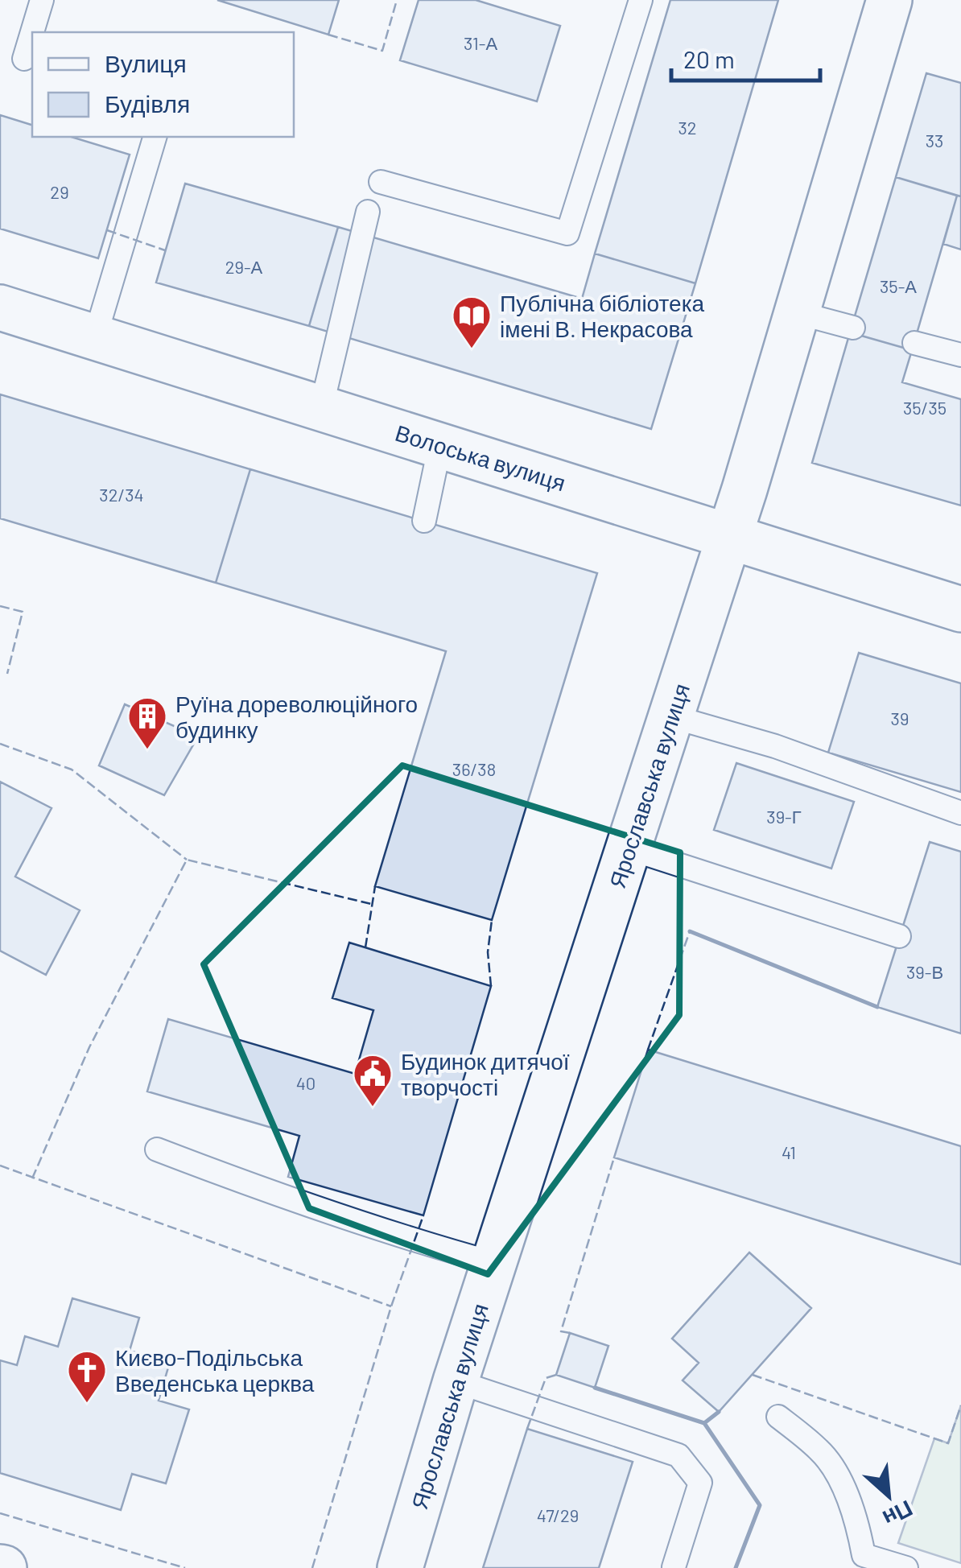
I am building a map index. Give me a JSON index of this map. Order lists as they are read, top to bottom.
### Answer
{
  "streets": {
    "street": ["Волоська вулиця", "Ярославська вулиця"]
  },
  "crossings": [
    ["Волоська вулиця", "Ярославська вулиця"]
  ],
  "places": {
    "library": ["Публічна бібліотека імені В. Некрасова"],
    "building": ["Руїна дореволюційного будинку"],
    "public building": ["Будинок дитячої творчості"],
    "church": ["Києво-Подільська Введенська церква"]
  },
  "house_numbers": [
    "31-А",
    "32",
    "33",
    "29",
    "29-А",
    "35-А",
    "35/35",
    "32/34",
    "39",
    "36/38",
    "39-Г",
    "39-В",
    "40",
    "41",
    "47/29"
  ],
  "legend": ["Вулиця", "Будівля"],
  "scale_bar": "20 m",
  "north": "bottom right"
}
